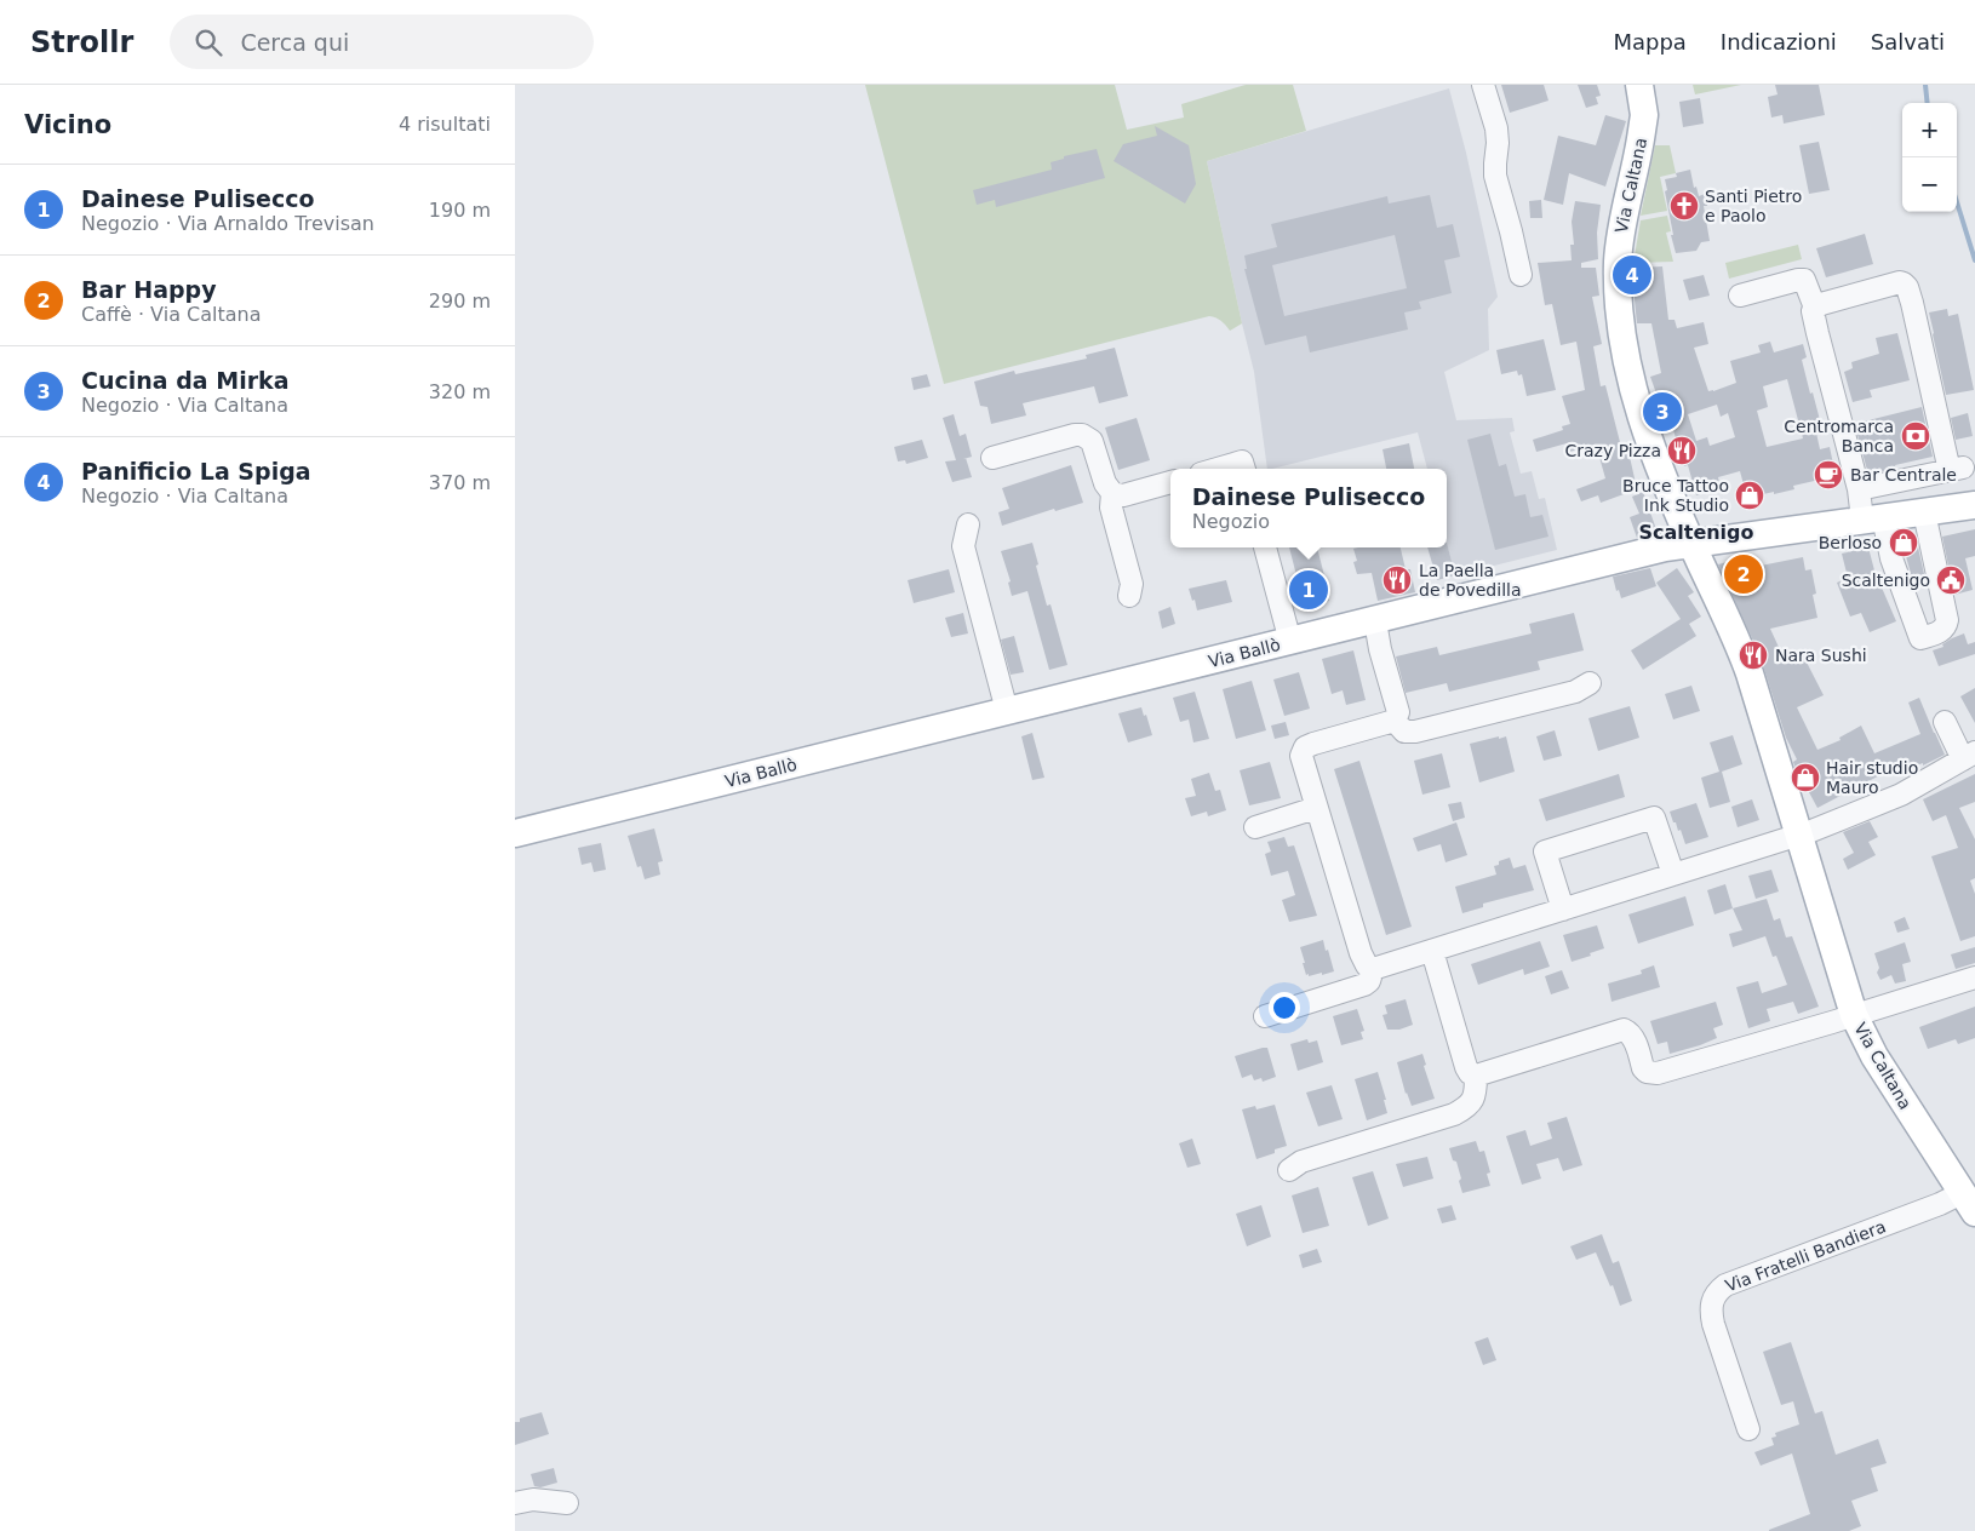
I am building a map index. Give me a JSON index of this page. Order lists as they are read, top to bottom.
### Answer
{
  "streets": {
    "main road": ["Via Caltana", "Via Ballò"],
    "street": ["Via Fratelli Bandiera"]
  },
  "crossings": [
    ["Via Caltana", "Via Ballò"],
    ["Via Caltana", "Via Fratelli Bandiera"]
  ],
  "districts": ["Scaltenigo"],
  "places": {
    "church": ["Santi Pietro e Paolo"],
    "bank": ["Centromarca Banca"],
    "restaurant": ["Crazy Pizza", "La Paella de Povedilla", "Nara Sushi"],
    "cafe": ["Bar Centrale"],
    "shop": ["Bruce Tattoo Ink Studio", "Berloso", "Hair studio Mauro"],
    "public building": ["Scaltenigo"]
  },
  "page": {
    "header": "Strollr",
    "search": "Cerca qui",
    "nav": ["Mappa", "Indicazioni", "Salvati"],
    "heading": ["Vicino", "4 risultati"],
    "map_buttons": ["+", "−"],
    "list": [
      {
        "mark": "1",
        "name": "Dainese Pulisecco",
        "note": "Negozio · Via Arnaldo Trevisan",
        "value": "190 m"
      },
      {
        "mark": "2",
        "name": "Bar Happy",
        "note": "Caffè · Via Caltana",
        "value": "290 m"
      },
      {
        "mark": "3",
        "name": "Cucina da Mirka",
        "note": "Negozio · Via Caltana",
        "value": "320 m"
      },
      {
        "mark": "4",
        "name": "Panificio La Spiga",
        "note": "Negozio · Via Caltana",
        "value": "370 m"
      }
    ],
    "pins": [
      "4",
      "3",
      "2",
      "1"
    ],
    "popup": ["Dainese Pulisecco", "Negozio"]
  }
}
